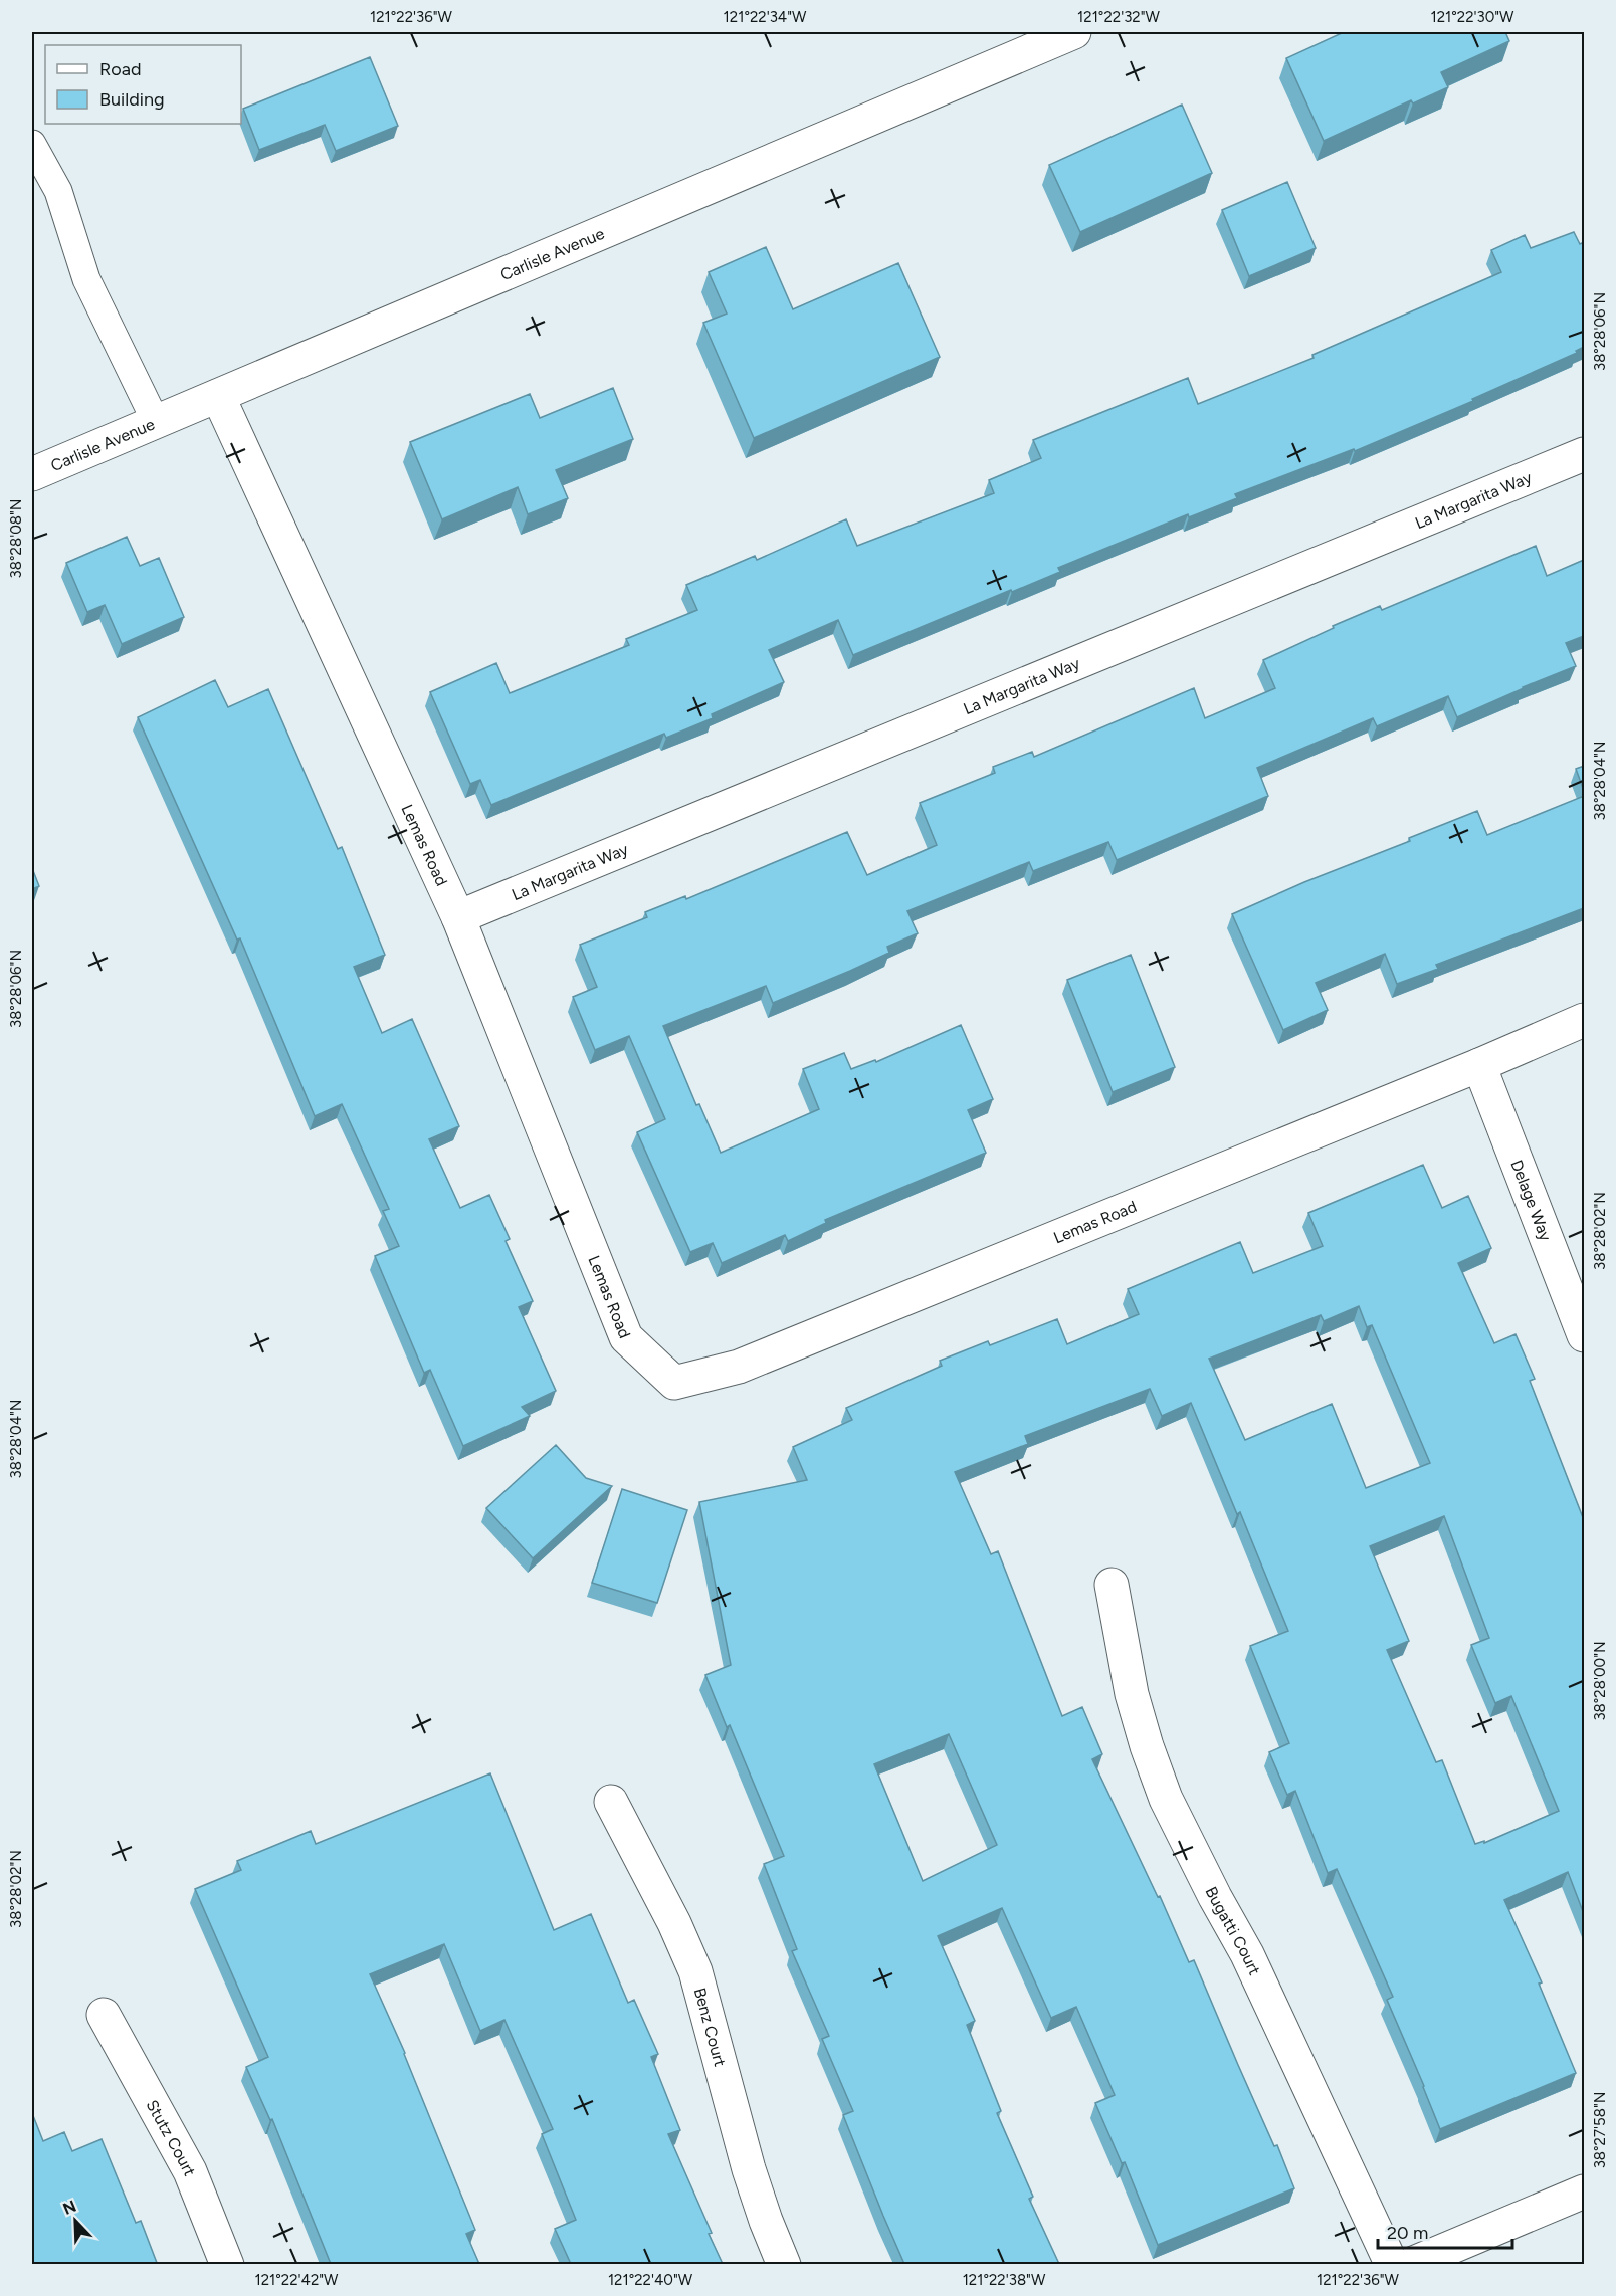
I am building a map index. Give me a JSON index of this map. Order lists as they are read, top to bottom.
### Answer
{
  "streets": {
    "street": [
      "Carlisle Avenue",
      "La Margarita Way",
      "Lemas Road",
      "Delage Way",
      "Bugatti Court",
      "Benz Court",
      "Stutz Court"
    ]
  },
  "crossings": [
    ["Carlisle Avenue", "Lemas Road"],
    ["La Margarita Way", "Lemas Road"],
    ["Lemas Road", "Delage Way"]
  ],
  "legend": ["Road", "Building"],
  "scale_bar": "20 m",
  "north": "top left",
  "coordinates": [
    "121°22'36\"W",
    "121°22'34\"W",
    "121°22'32\"W",
    "121°22'30\"W",
    "38°28'06\"N",
    "38°28'08\"N",
    "38°28'04\"N",
    "38°28'02\"N",
    "38°28'00\"N",
    "38°27'58\"N",
    "121°22'42\"W",
    "121°22'40\"W",
    "121°22'38\"W"
  ]
}
